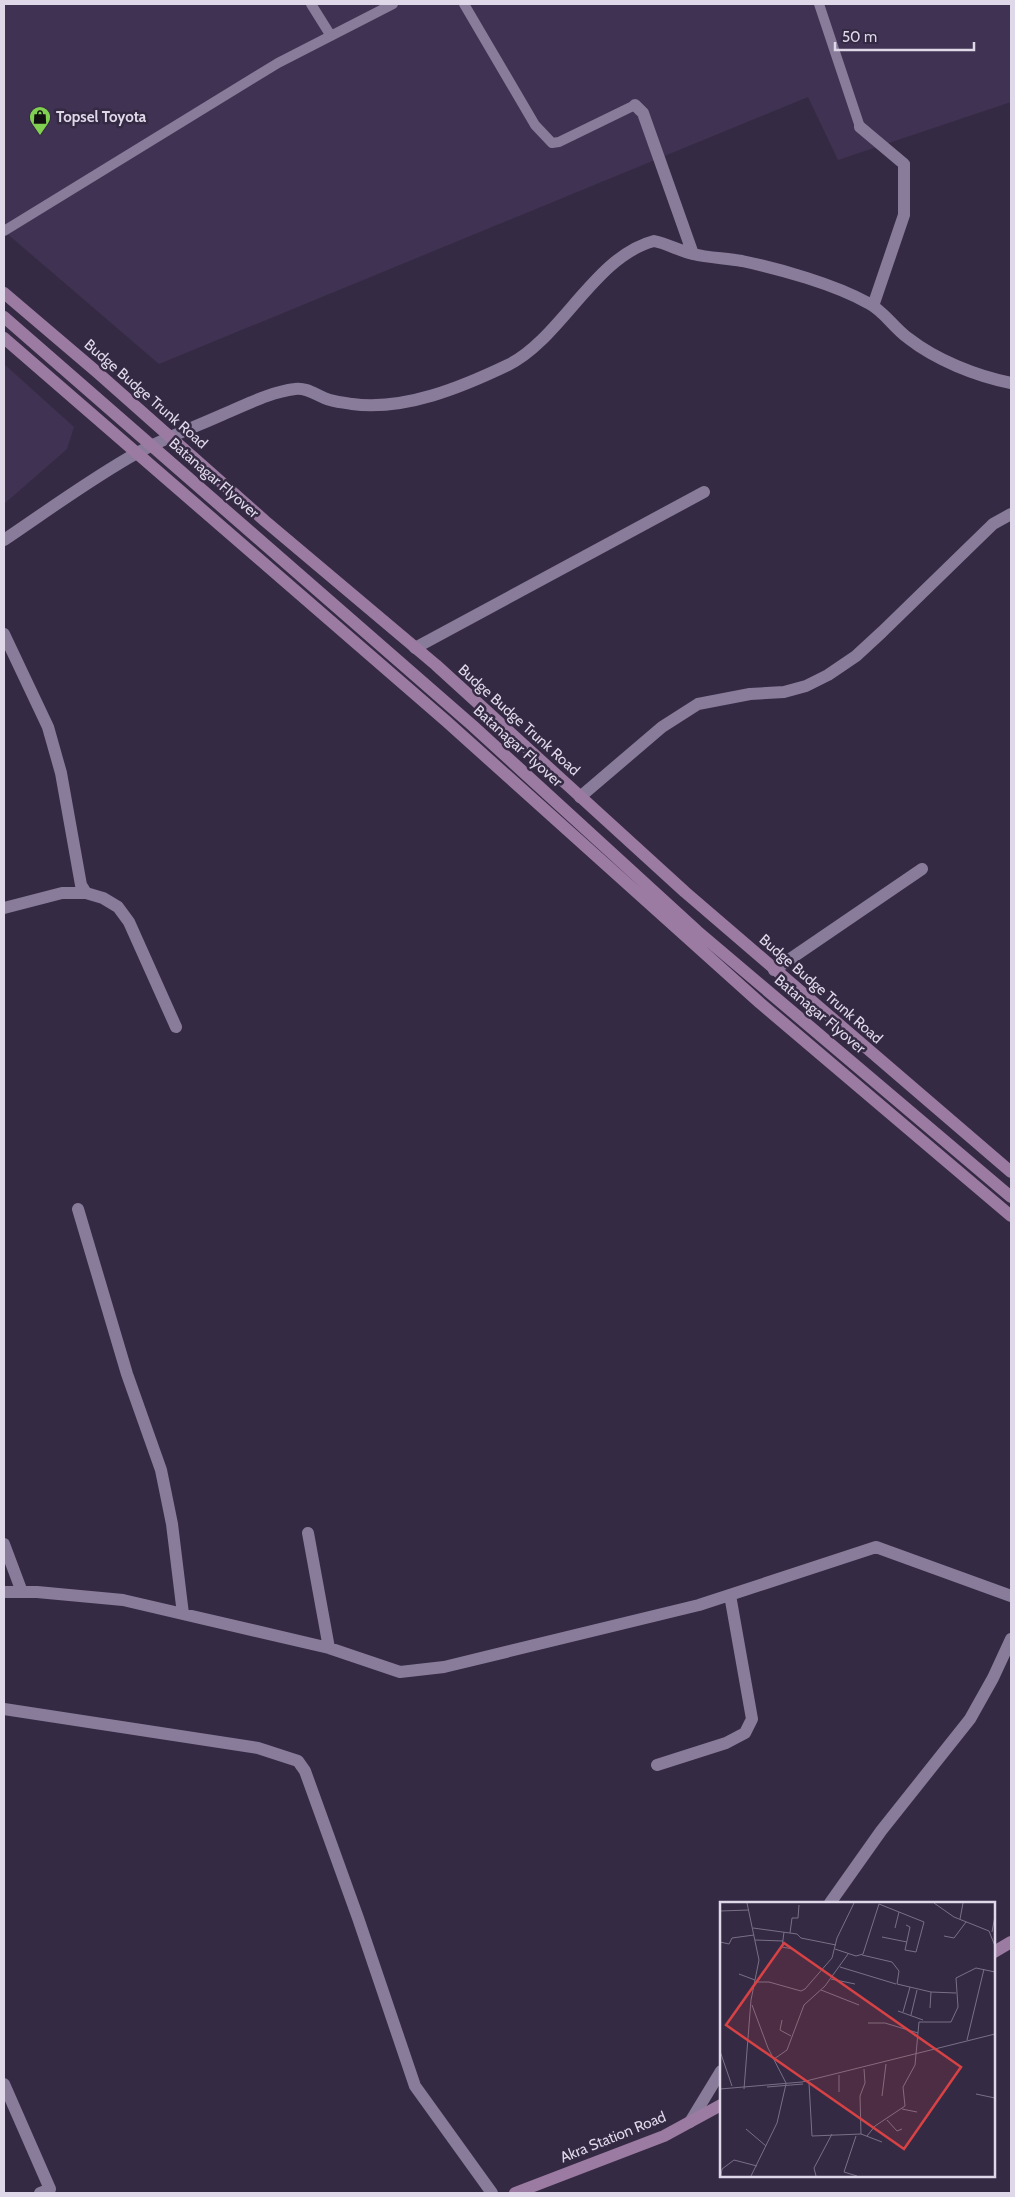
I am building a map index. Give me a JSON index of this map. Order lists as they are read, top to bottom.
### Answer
{
  "streets": {
    "street": ["Budge Budge Trunk Road", "Batanagar Flyover", "Akra Station Road"]
  },
  "places": {
    "shop": ["Topsel Toyota"]
  },
  "scale_bar": "50 m"
}
